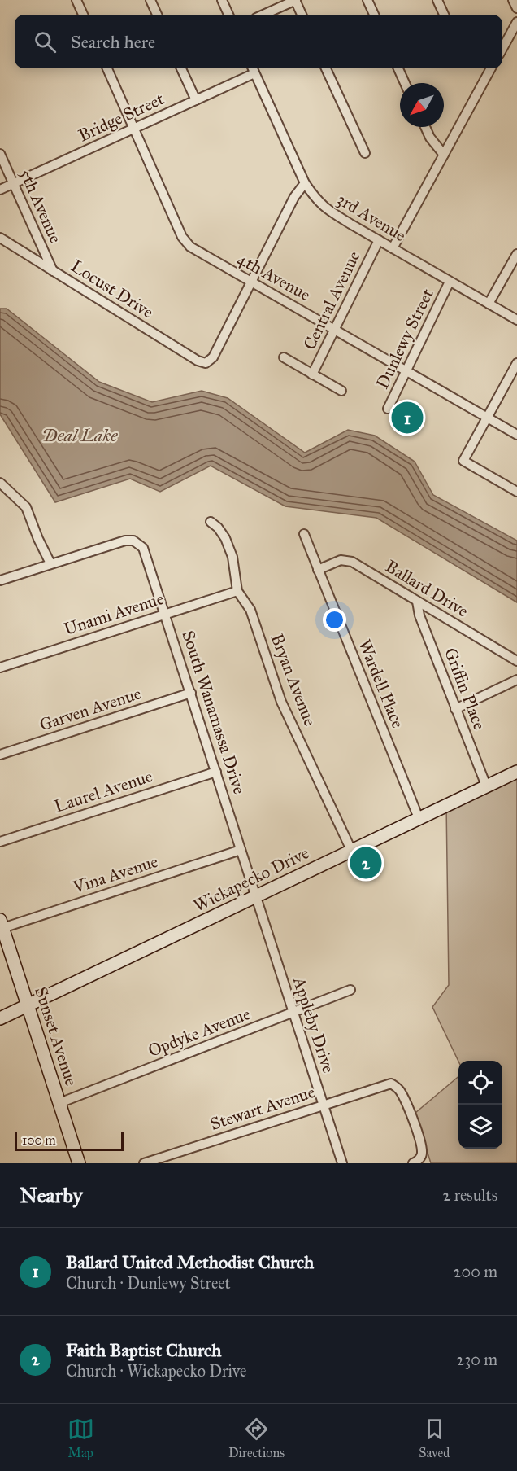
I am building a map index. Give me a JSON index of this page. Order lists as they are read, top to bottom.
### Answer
{
  "streets": {
    "street": [
      "Bridge Street",
      "5th Avenue",
      "3rd Avenue",
      "4th Avenue",
      "Locust Drive",
      "Central Avenue",
      "Dunlewy Street",
      "Ballard Drive",
      "Unami Avenue",
      "Bryan Avenue",
      "Wardell Place",
      "Griffin Place",
      "Garven Avenue",
      "South Wanamassa Drive",
      "Laurel Avenue",
      "Vina Avenue",
      "Wickapecko Drive",
      "Appleby Drive",
      "Opdyke Avenue",
      "Sunset Avenue",
      "Stewart Avenue"
    ]
  },
  "crossings": [
    ["Bridge Street", "5th Avenue"],
    ["Bridge Street", "3rd Avenue"],
    ["Bridge Street", "4th Avenue"],
    ["5th Avenue", "Locust Drive"],
    ["3rd Avenue", "Central Avenue"],
    ["3rd Avenue", "Dunlewy Street"],
    ["4th Avenue", "Locust Drive"],
    ["4th Avenue", "Central Avenue"],
    ["4th Avenue", "Dunlewy Street"],
    ["Ballard Drive", "Wardell Place"],
    ["Ballard Drive", "Griffin Place"],
    ["Unami Avenue", "Bryan Avenue"],
    ["Unami Avenue", "South Wanamassa Drive"],
    ["Bryan Avenue", "Wickapecko Drive"],
    ["Wardell Place", "Wickapecko Drive"],
    ["Griffin Place", "Wickapecko Drive"],
    ["Garven Avenue", "South Wanamassa Drive"],
    ["South Wanamassa Drive", "Laurel Avenue"],
    ["South Wanamassa Drive", "Vina Avenue"],
    ["South Wanamassa Drive", "Wickapecko Drive"],
    ["South Wanamassa Drive", "Appleby Drive"],
    ["Vina Avenue", "Sunset Avenue"],
    ["Wickapecko Drive", "Appleby Drive"],
    ["Wickapecko Drive", "Sunset Avenue"],
    ["Appleby Drive", "Opdyke Avenue"],
    ["Appleby Drive", "Stewart Avenue"],
    ["Opdyke Avenue", "Sunset Avenue"]
  ],
  "water": ["Deal Lake"],
  "scale_bar": "100 m",
  "north": "bottom left",
  "page": {
    "search": "Search here",
    "pins": ["1", "2"],
    "scale": "100 m",
    "heading": ["Nearby", "2 results"],
    "list": [
      {
        "mark": "1",
        "name": "Ballard United Methodist Church",
        "note": "Church · Dunlewy Street",
        "value": "200 m"
      },
      {
        "mark": "2",
        "name": "Faith Baptist Church",
        "note": "Church · Wickapecko Drive",
        "value": "230 m"
      }
    ],
    "nav": ["Map", "Directions", "Saved"]
  }
}
